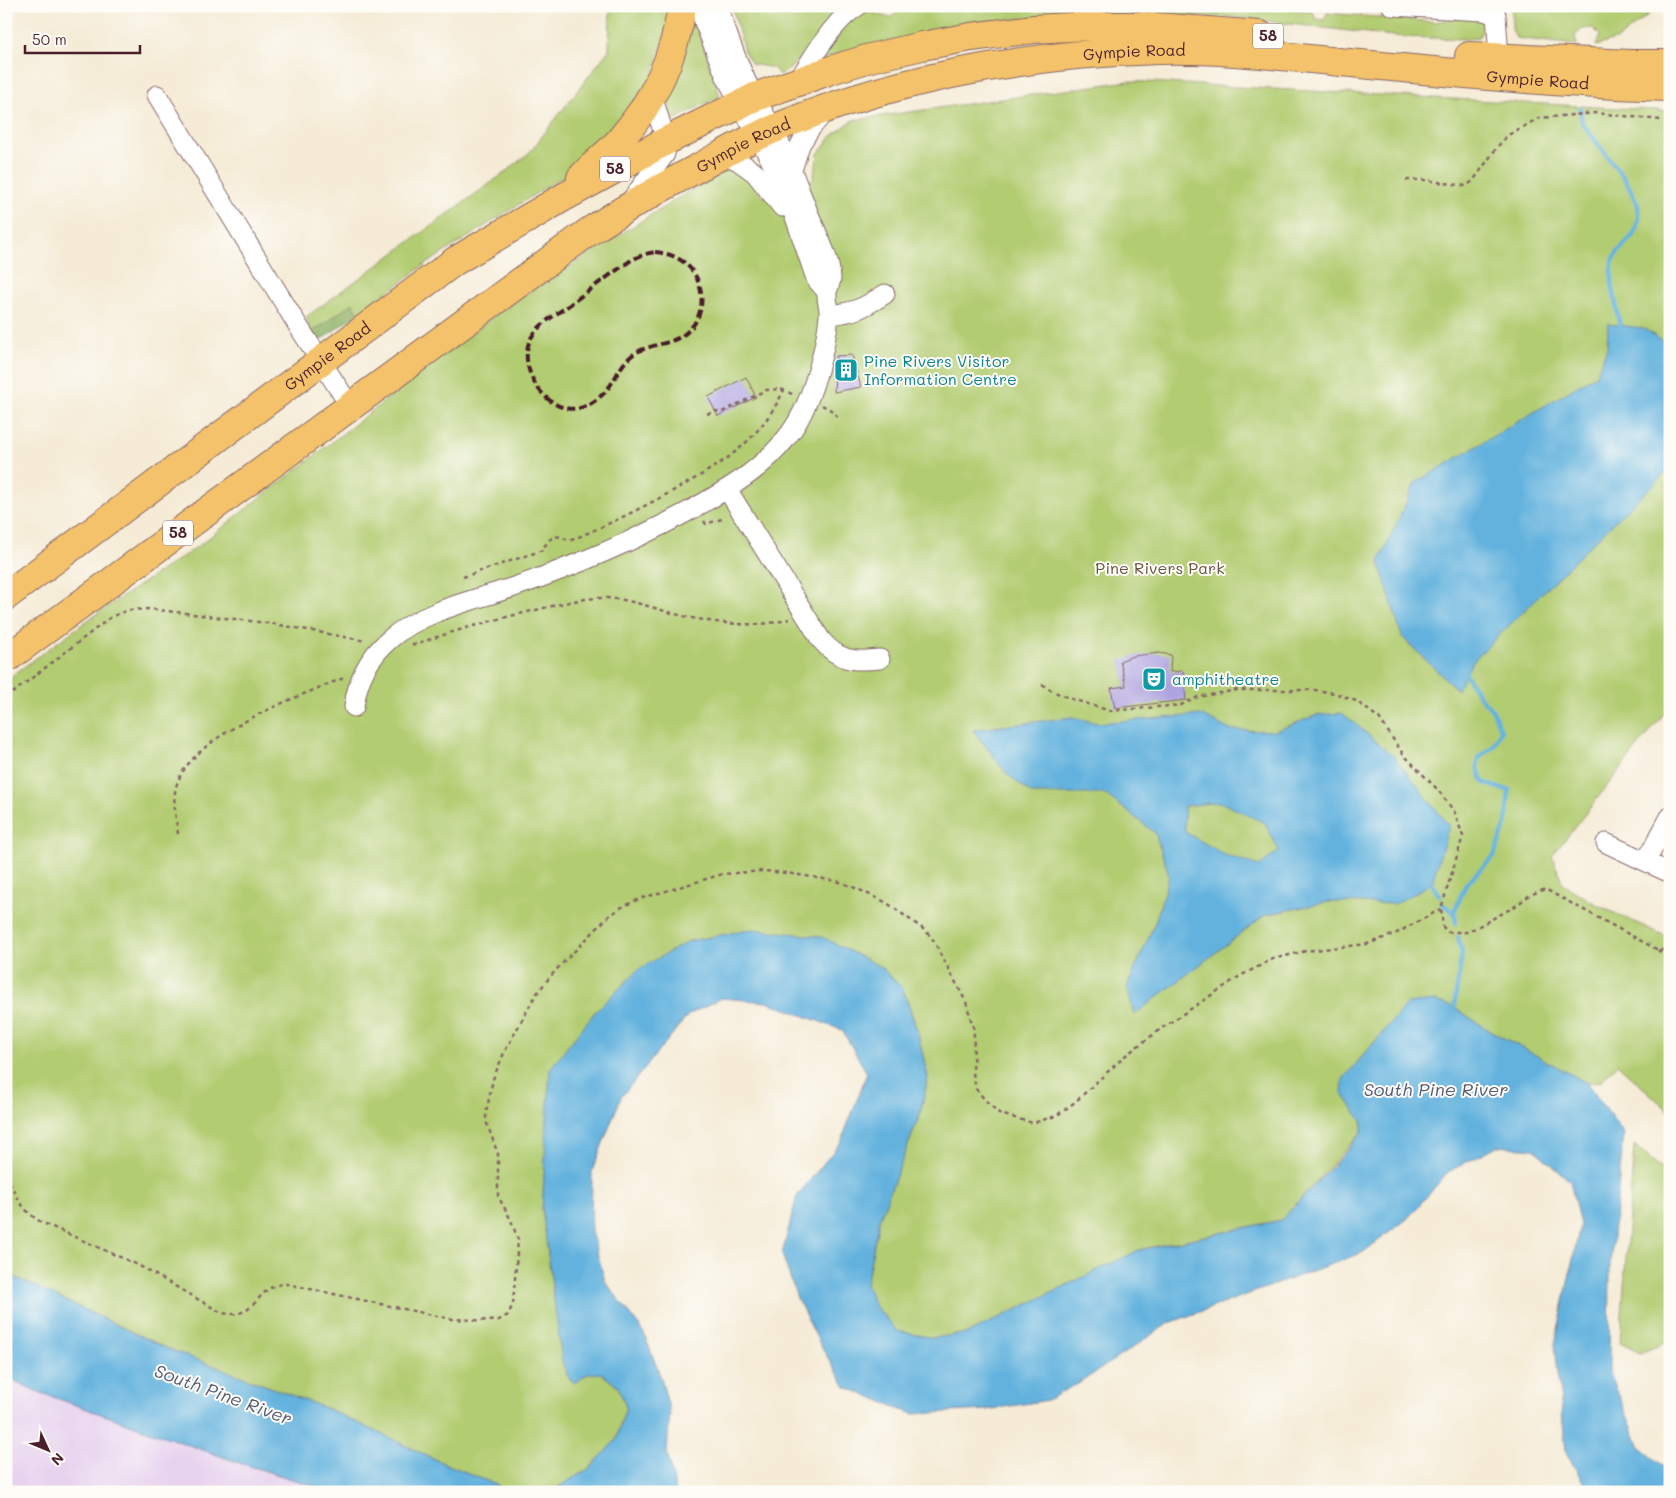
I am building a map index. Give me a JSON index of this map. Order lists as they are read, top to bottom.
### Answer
{
  "streets": {
    "highway": ["58", "Gympie Road"]
  },
  "water": ["South Pine River"],
  "parks": ["Pine Rivers Park"],
  "places": {
    "building": ["Pine Rivers Visitor Information Centre"],
    "theatre": ["amphitheatre"]
  },
  "scale_bar": "50 m",
  "north": "bottom right"
}
